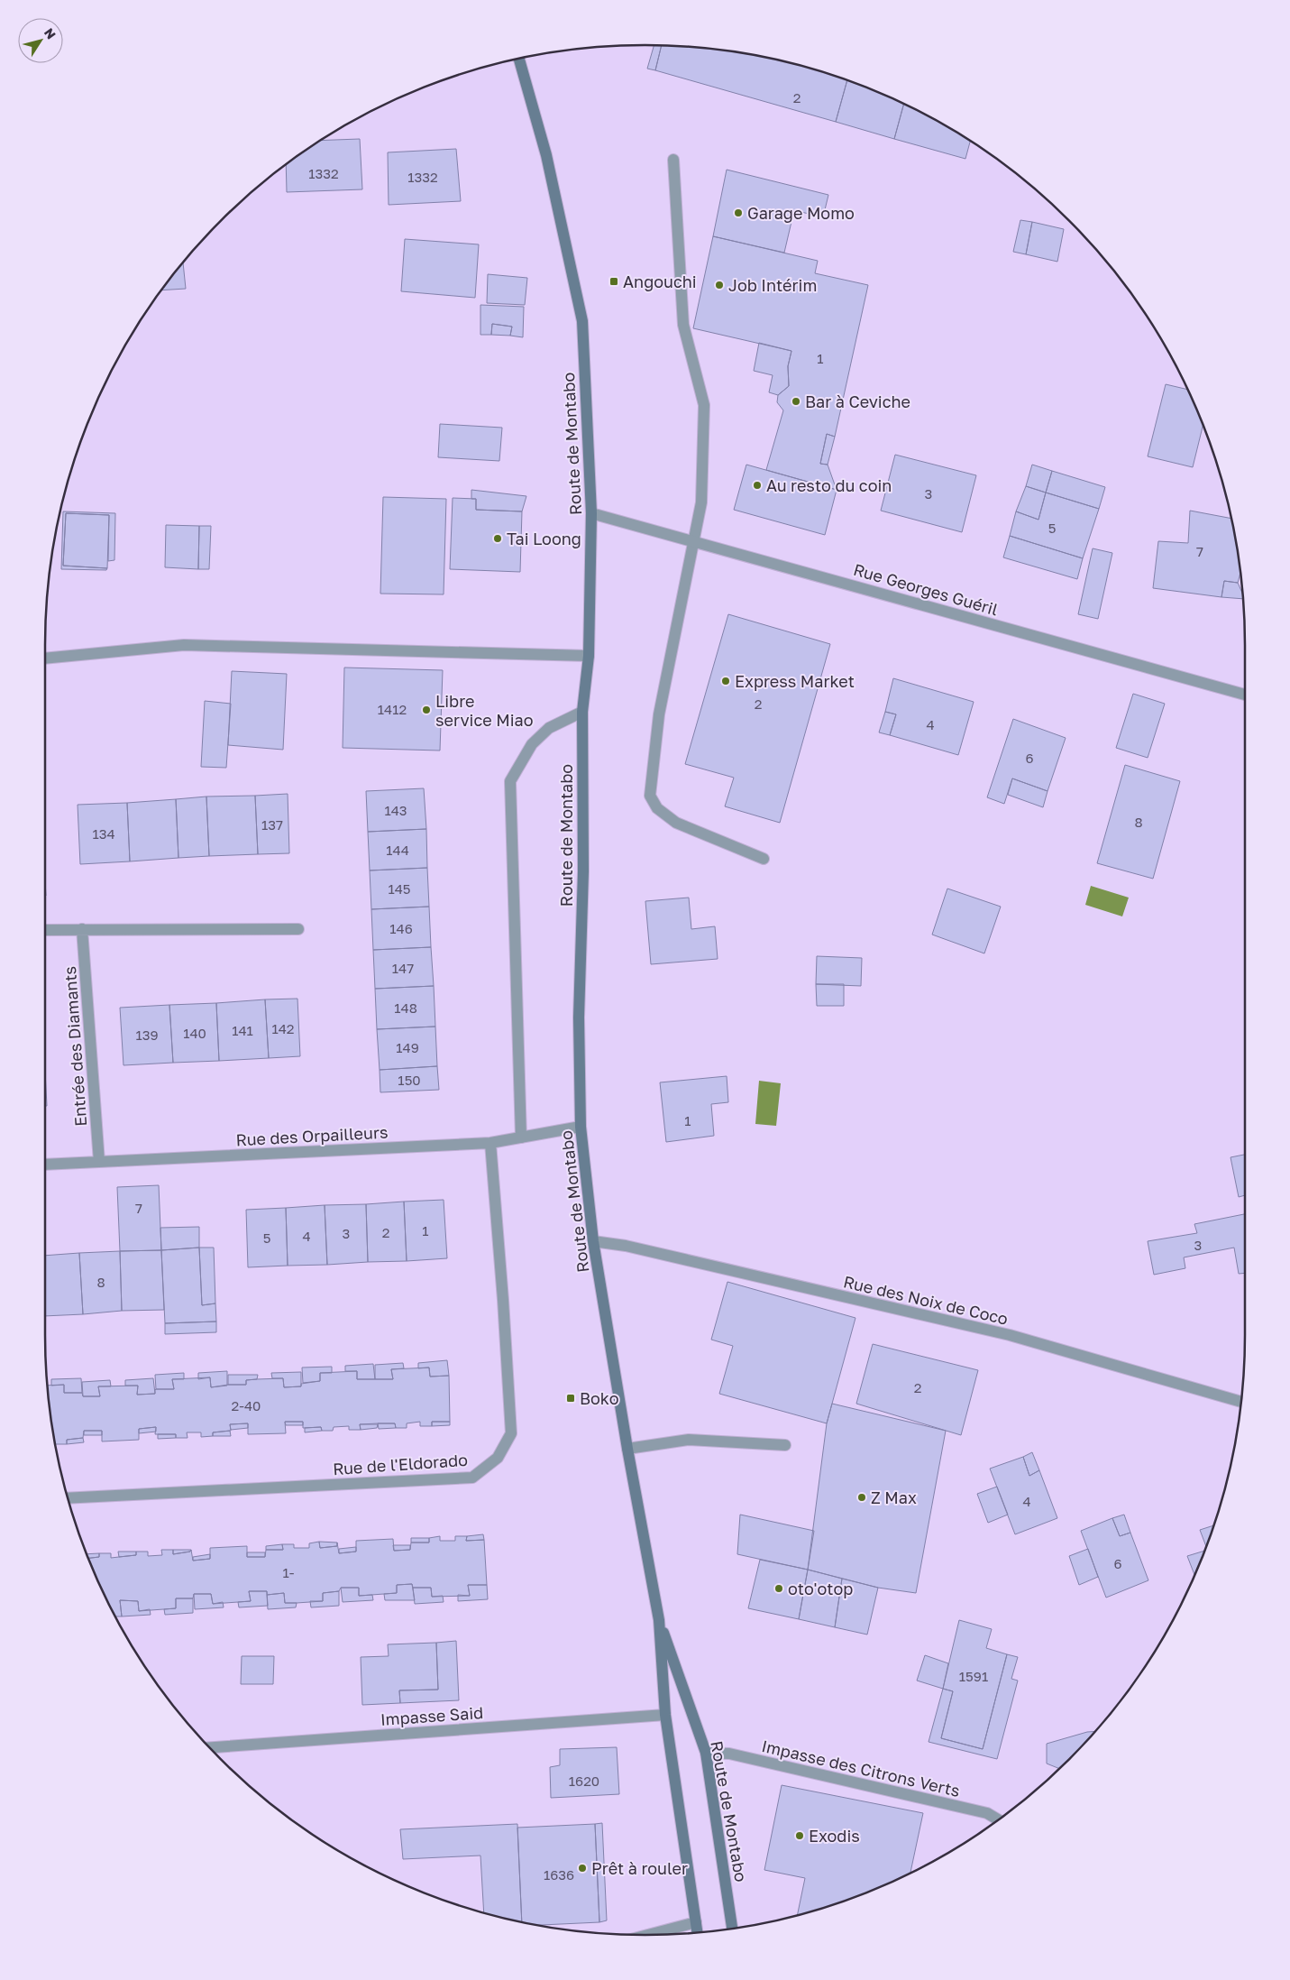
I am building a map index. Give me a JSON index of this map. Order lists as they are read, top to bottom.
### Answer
{
  "streets": {
    "main road": ["Route de Montabo"],
    "street": [
      "Rue Georges Guéril",
      "Entrée des Diamants",
      "Rue des Orpailleurs",
      "Rue des Noix de Coco",
      "Rue de l'Eldorado",
      "Impasse Said",
      "Impasse des Citrons Verts"
    ]
  },
  "crossings": [
    ["Route de Montabo", "Rue Georges Guéril"],
    ["Route de Montabo", "Rue des Orpailleurs"],
    ["Route de Montabo", "Rue des Noix de Coco"],
    ["Route de Montabo", "Impasse Said"],
    ["Route de Montabo", "Impasse des Citrons Verts"],
    ["Entrée des Diamants", "Rue des Orpailleurs"],
    ["Rue des Orpailleurs", "Rue de l'Eldorado"]
  ],
  "places": {
    "other": [
      "Garage Momo",
      "Job Intérim",
      "Bar à Ceviche",
      "Au resto du coin",
      "Tai Loong",
      "Express Market",
      "Libre service Miao",
      "Z Max",
      "oto'otop",
      "Exodis",
      "Prêt à rouler"
    ],
    "transit": ["Angouchi", "Boko"]
  },
  "house_numbers": [
    "2",
    "1332",
    "1332",
    "1",
    "3",
    "5",
    "7",
    "2",
    "1412",
    "4",
    "6",
    "143",
    "8",
    "137",
    "134",
    "144",
    "145",
    "146",
    "147",
    "148",
    "142",
    "141",
    "140",
    "139",
    "149",
    "150",
    "1",
    "7",
    "1",
    "2",
    "3",
    "4",
    "5",
    "3",
    "8",
    "2",
    "2-40",
    "4",
    "6",
    "1-",
    "1591",
    "1620",
    "1636"
  ],
  "north": "top right"
}
